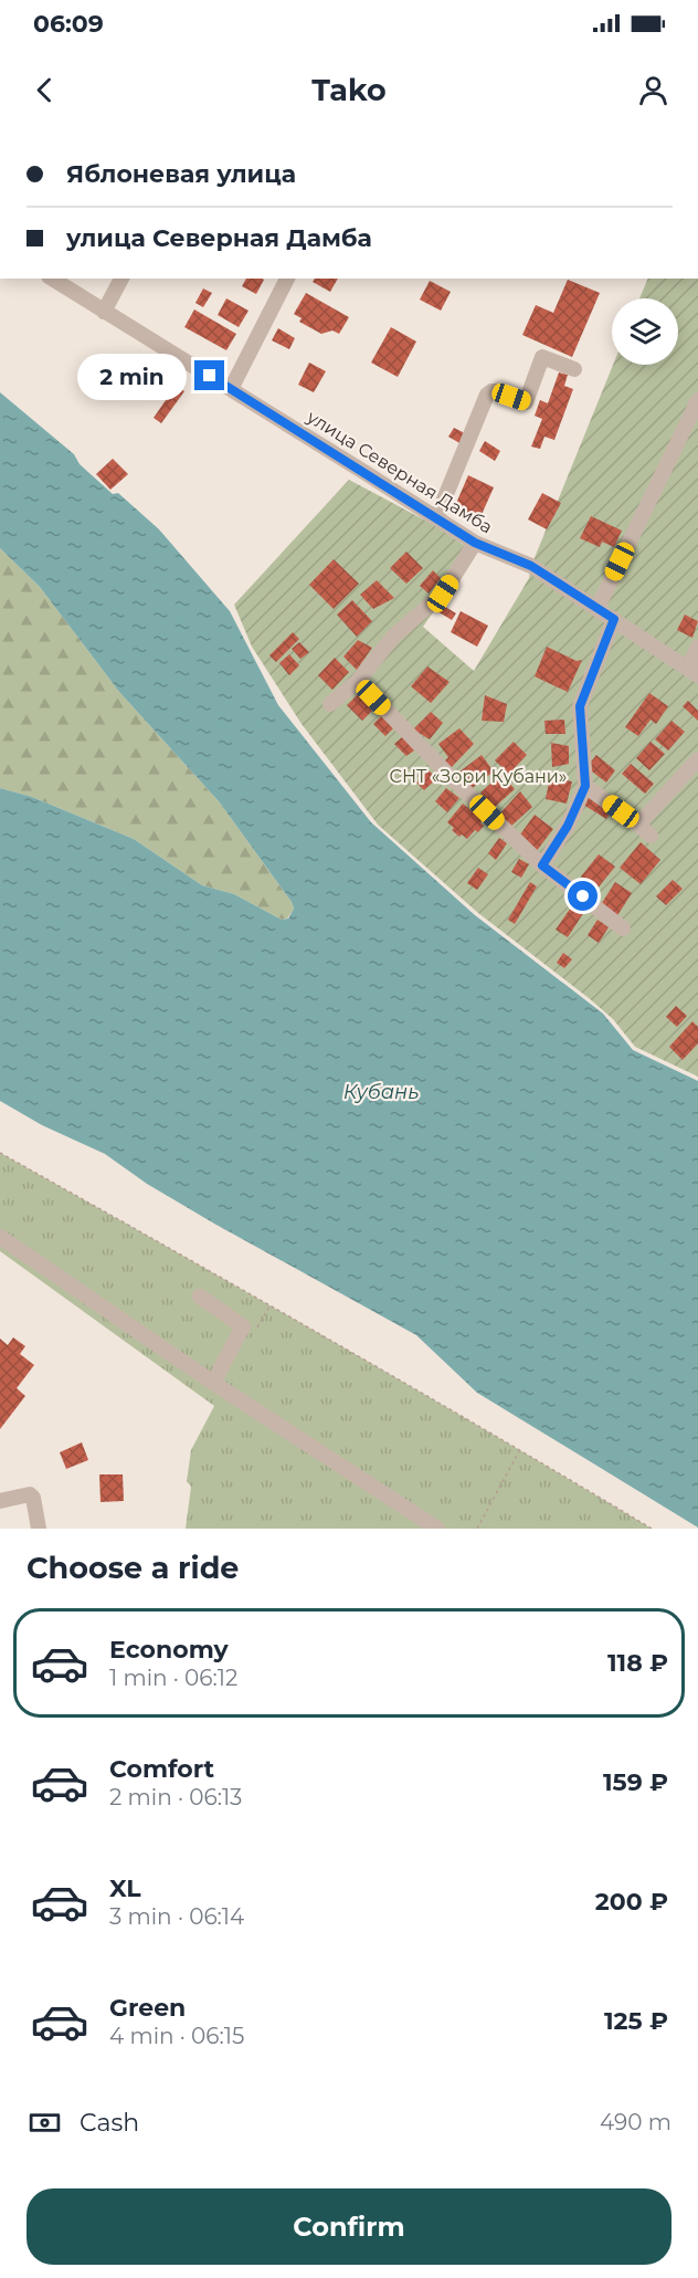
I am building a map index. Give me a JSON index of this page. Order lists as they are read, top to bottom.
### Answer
{
  "streets": {
    "street": ["улица Северная Дамба"]
  },
  "water": ["Кубань"],
  "parks": ["СНТ «Зори Кубани»"],
  "page": {
    "status": "06:09",
    "header": "Tako",
    "banner": ["Яблоневая улица", "улица Северная Дамба"],
    "bubble": "2 min",
    "heading": "Choose a ride",
    "list": [
      {
        "name": "Economy",
        "note": "1 min · 06:12",
        "value": "118 ₽"
      },
      {
        "name": "Comfort",
        "note": "2 min · 06:13",
        "value": "159 ₽"
      },
      {
        "name": "XL",
        "note": "3 min · 06:14",
        "value": "200 ₽"
      },
      {
        "name": "Green",
        "note": "4 min · 06:15",
        "value": "125 ₽"
      }
    ],
    "pay": ["Cash", "490 m"],
    "buttons": "Confirm"
  }
}
